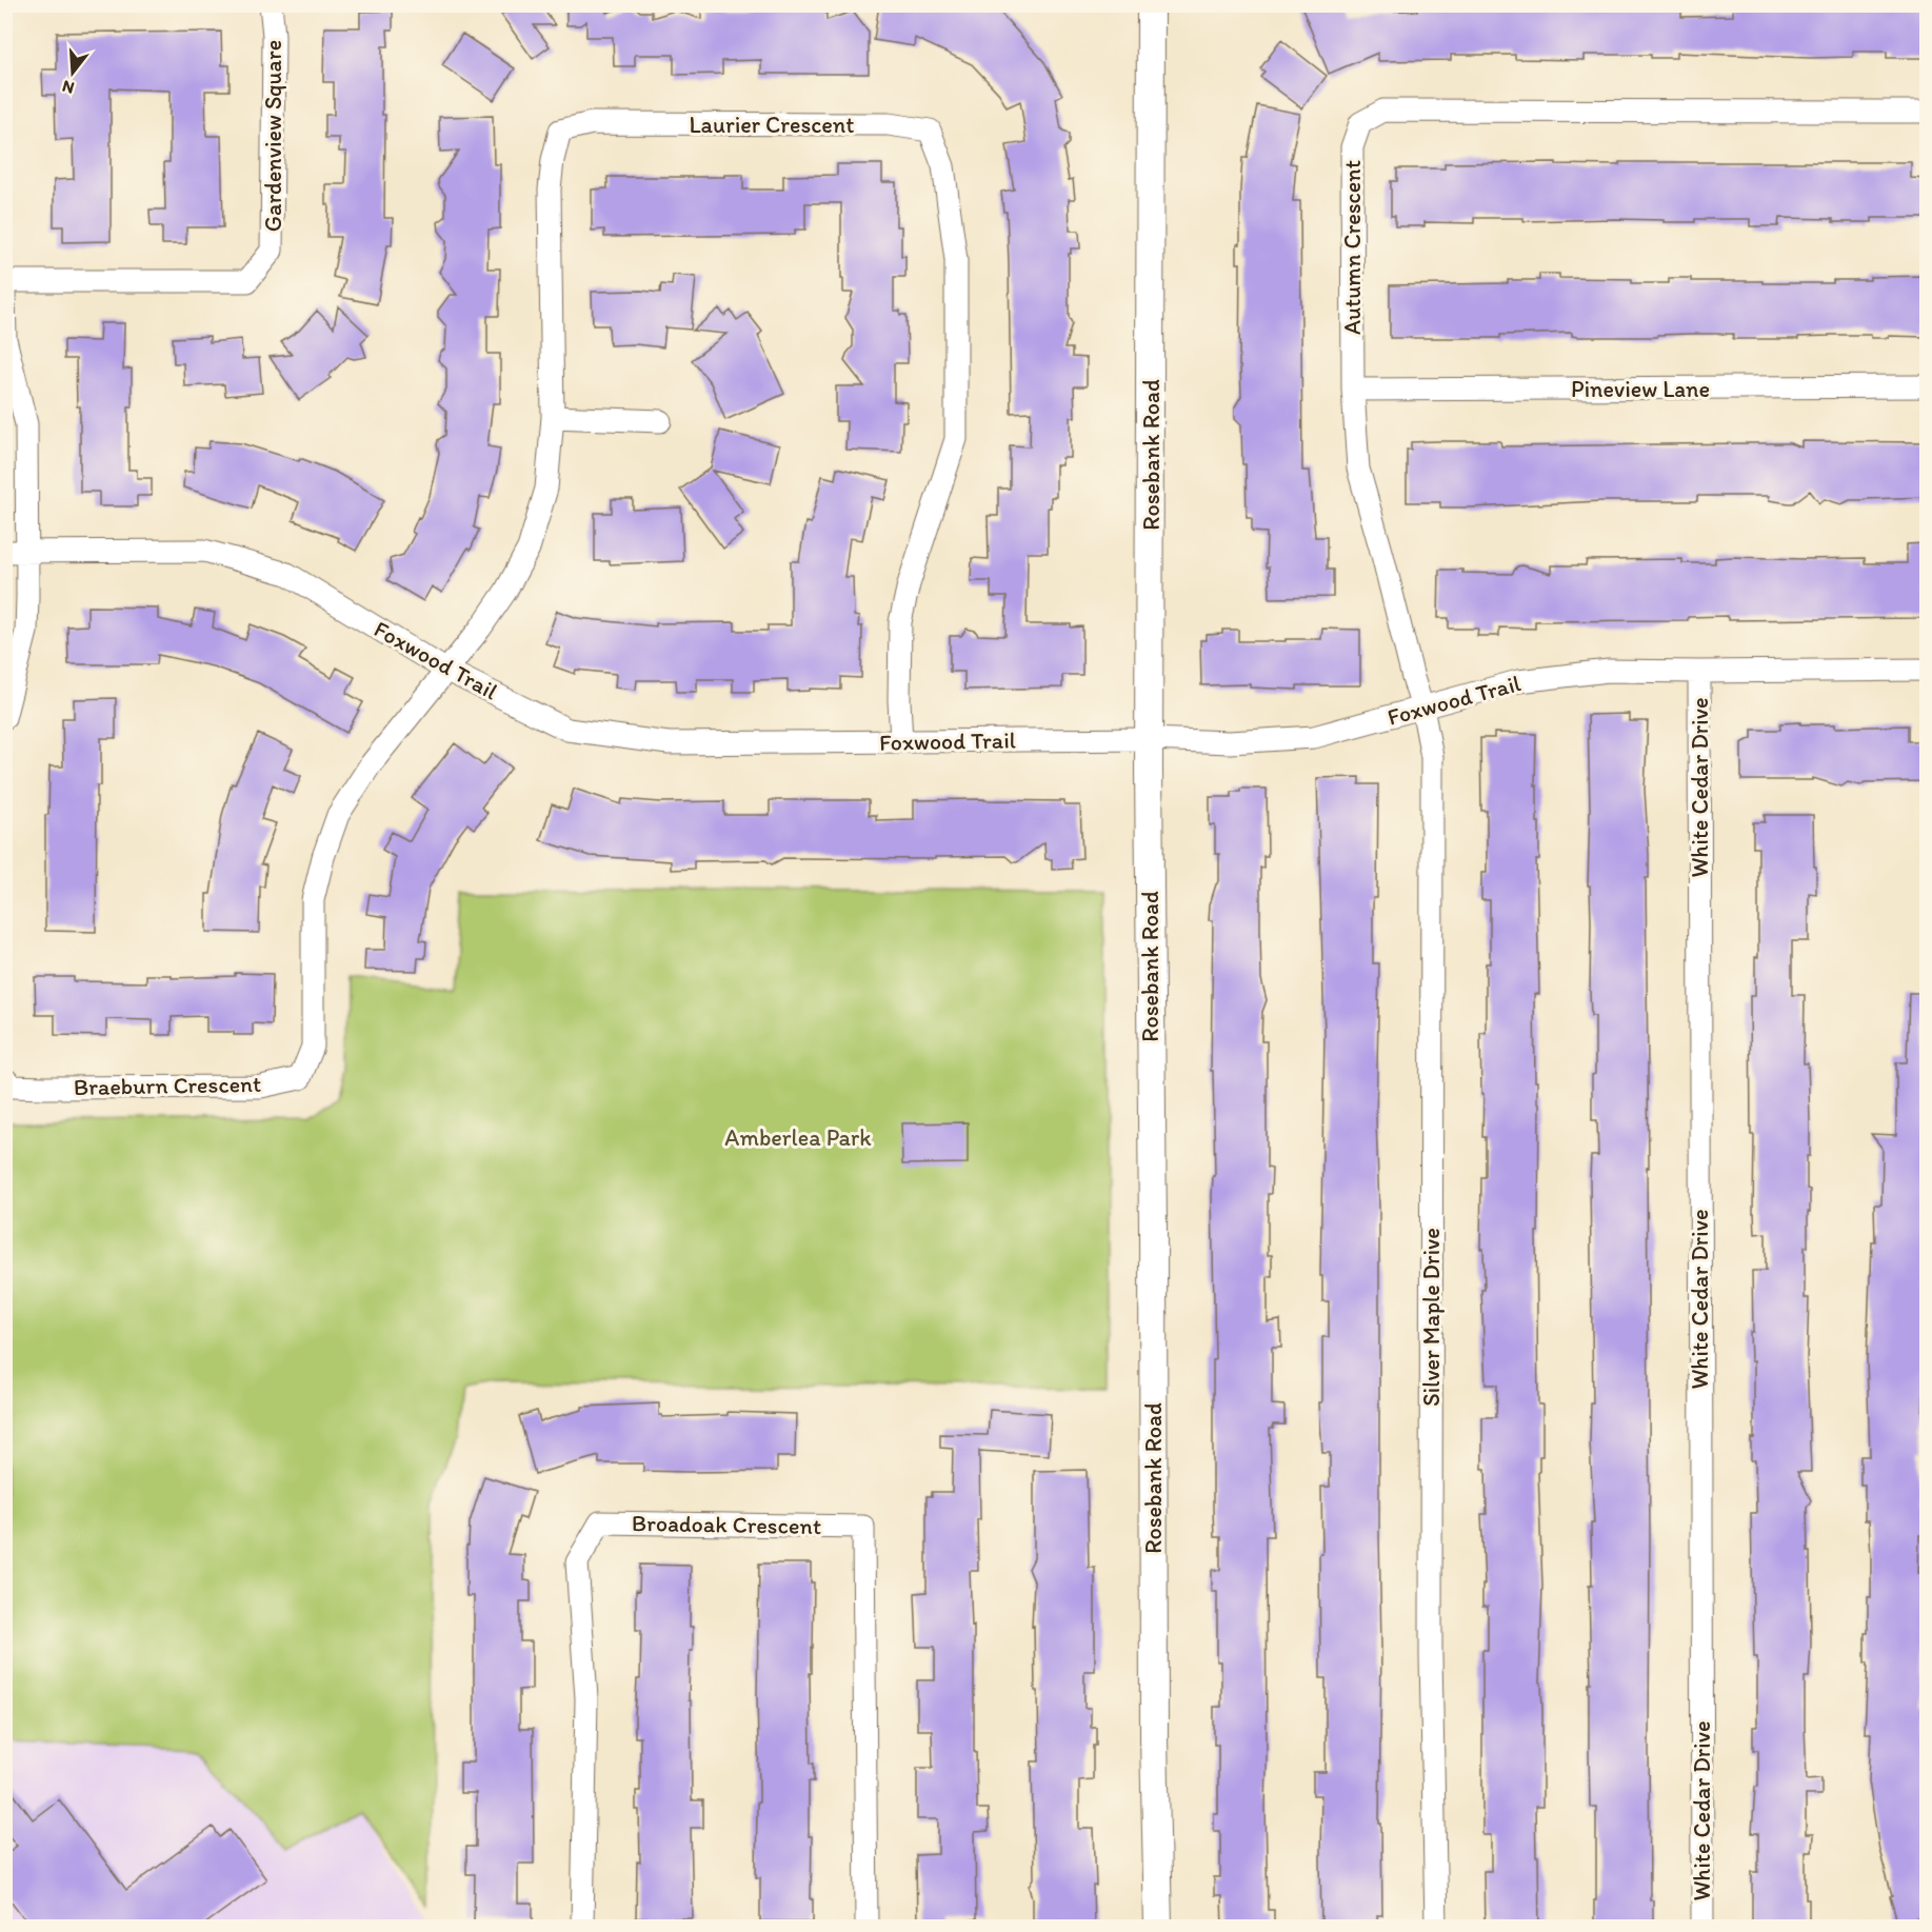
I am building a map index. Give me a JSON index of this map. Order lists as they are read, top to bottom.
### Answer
{
  "streets": {
    "street": [
      "Laurier Crescent",
      "Gardenview Square",
      "Autumn Crescent",
      "Pineview Lane",
      "Rosebank Road",
      "Foxwood Trail",
      "White Cedar Drive",
      "Braeburn Crescent",
      "Silver Maple Drive",
      "Broadoak Crescent"
    ]
  },
  "crossings": [
    ["Laurier Crescent", "Foxwood Trail"],
    ["Laurier Crescent", "Braeburn Crescent"],
    ["Autumn Crescent", "Pineview Lane"],
    ["Autumn Crescent", "Foxwood Trail"],
    ["Autumn Crescent", "Silver Maple Drive"],
    ["Rosebank Road", "Foxwood Trail"],
    ["Foxwood Trail", "White Cedar Drive"],
    ["Foxwood Trail", "Braeburn Crescent"],
    ["Foxwood Trail", "Silver Maple Drive"]
  ],
  "parks": ["Amberlea Park"],
  "north": "bottom"
}
